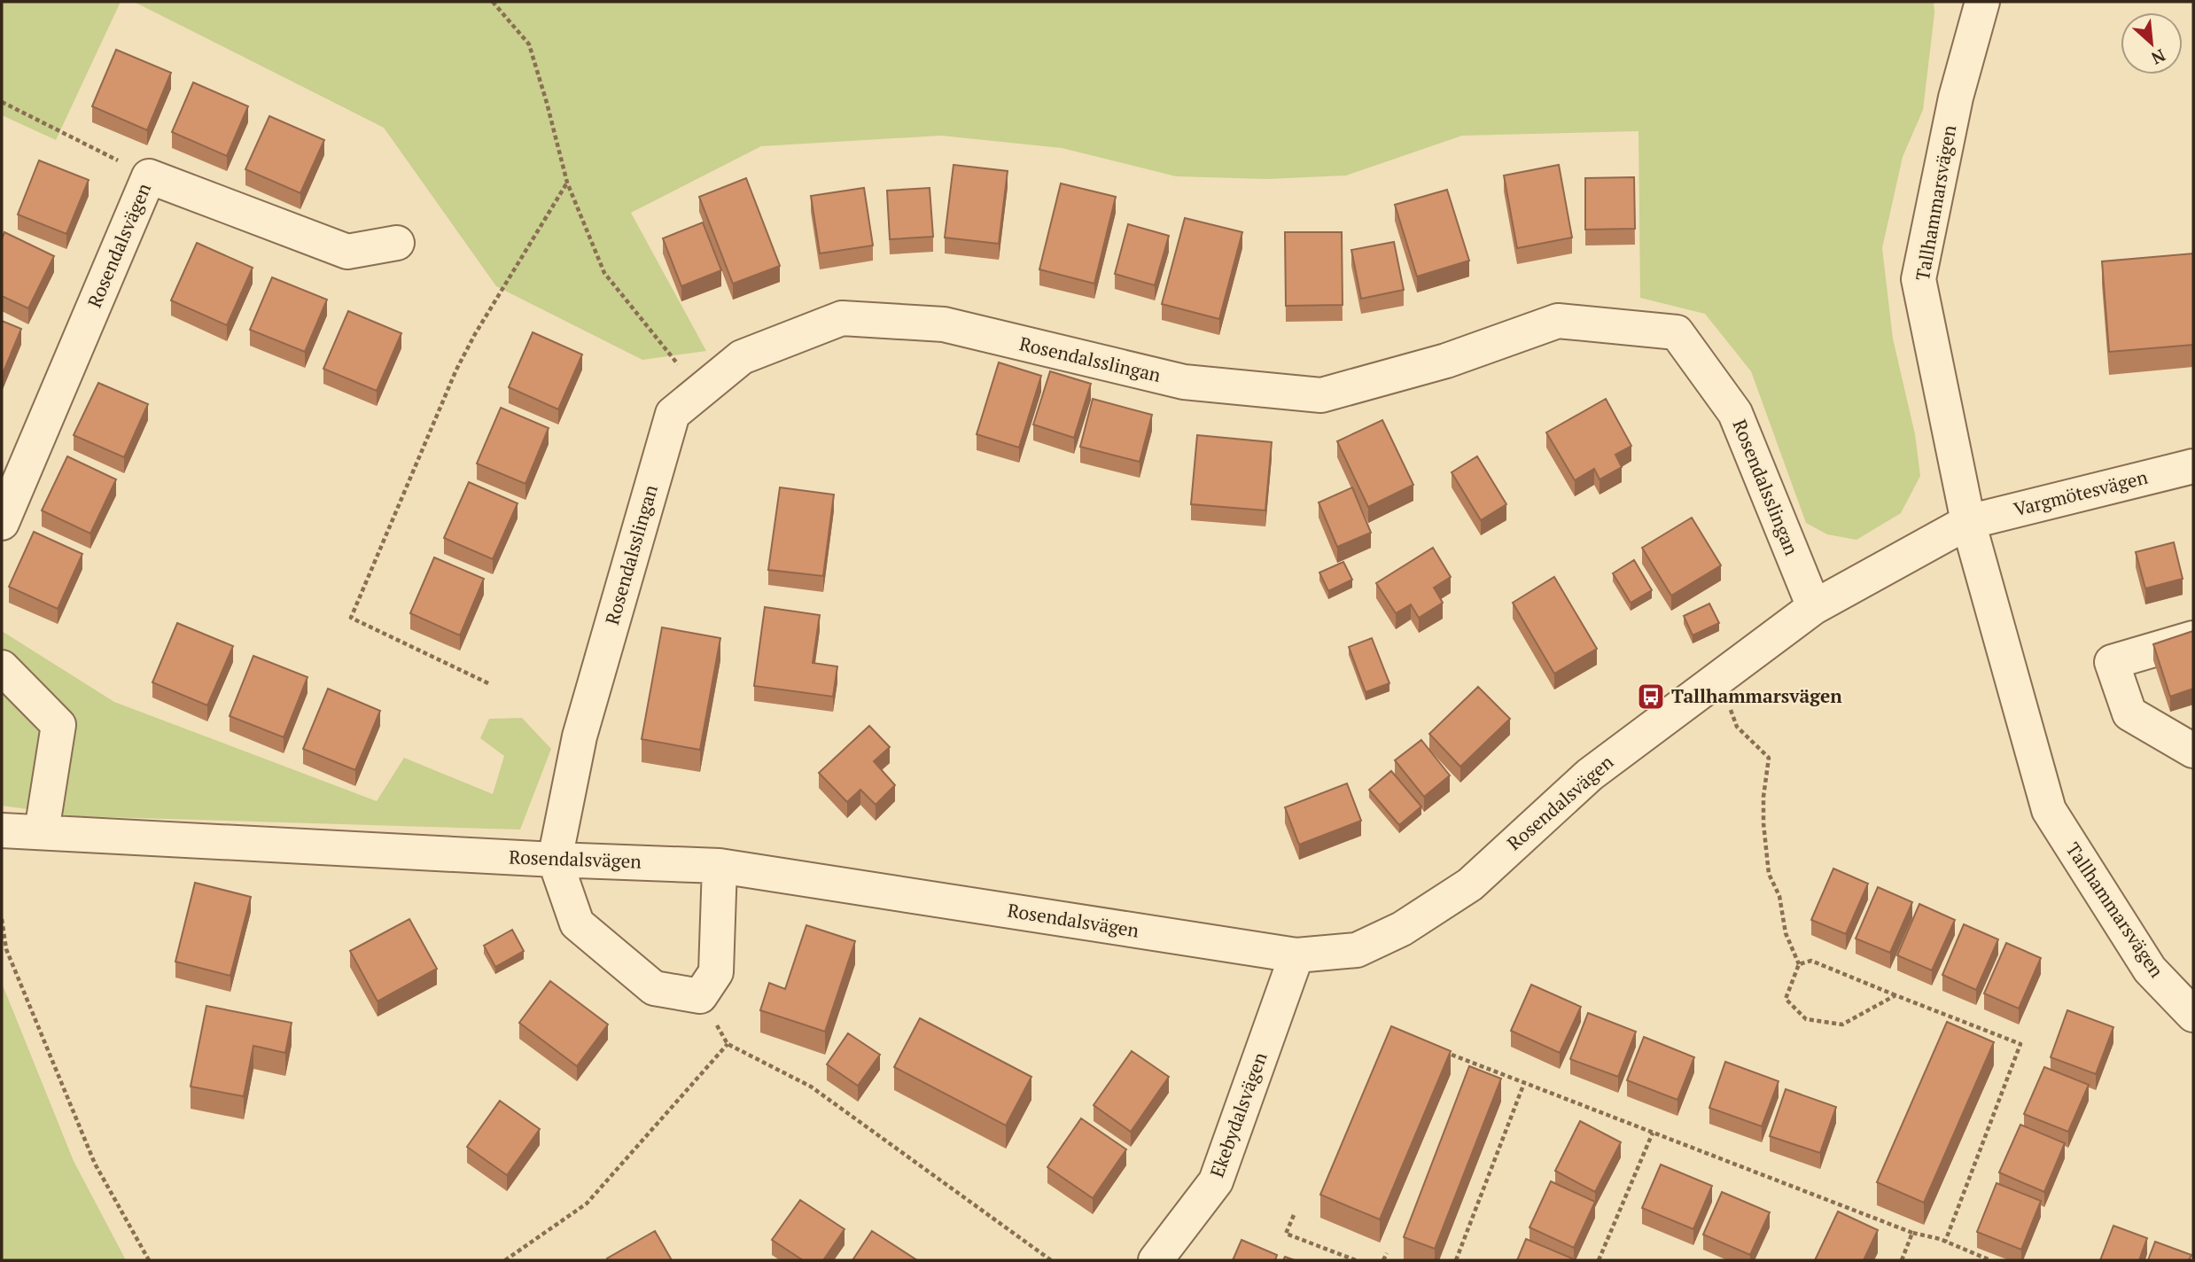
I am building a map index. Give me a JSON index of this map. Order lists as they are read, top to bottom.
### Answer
{
  "streets": {
    "street": [
      "Tallhammarsvägen",
      "Rosendalsvägen",
      "Rosendalsslingan",
      "Vargmötesvägen",
      "Ekebydalsvägen"
    ]
  },
  "crossings": [
    ["Tallhammarsvägen", "Rosendalsvägen"],
    ["Tallhammarsvägen", "Vargmötesvägen"],
    ["Rosendalsvägen", "Rosendalsslingan"],
    ["Rosendalsvägen", "Vargmötesvägen"],
    ["Rosendalsvägen", "Ekebydalsvägen"]
  ],
  "places": {
    "bus stop": ["Tallhammarsvägen"]
  },
  "north": "bottom right"
}
